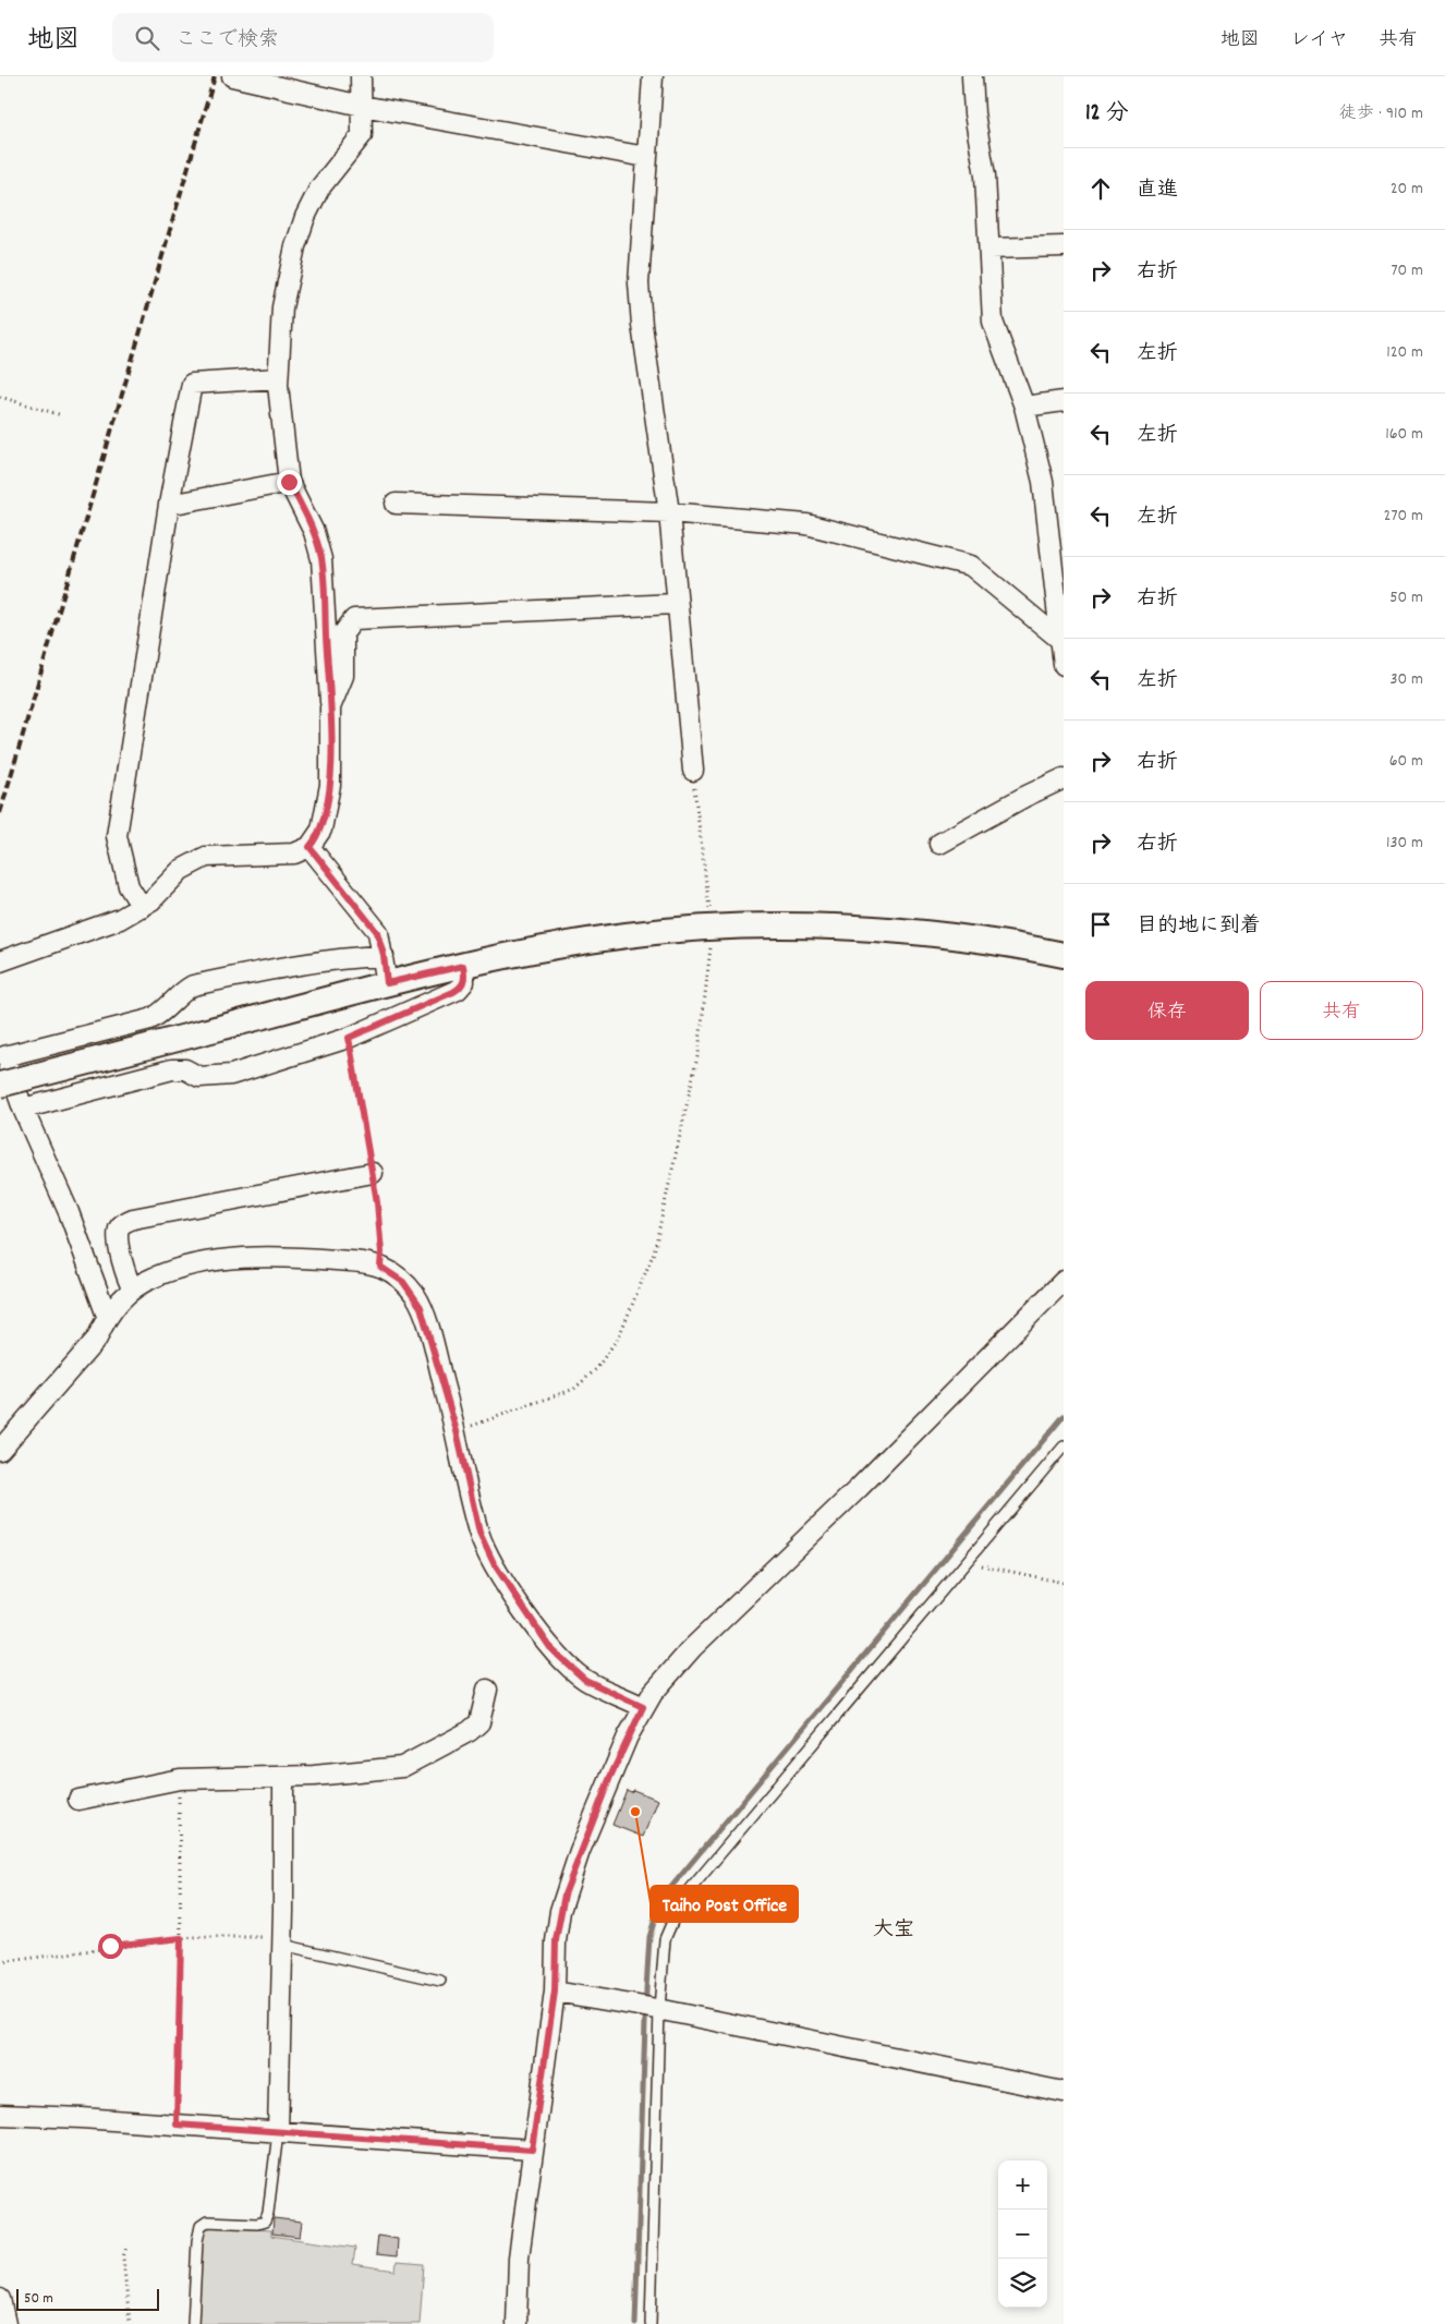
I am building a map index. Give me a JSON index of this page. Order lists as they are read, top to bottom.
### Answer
{
  "districts": ["大宝"],
  "places": ["Taiho Post Office"],
  "scale_bar": "50 m",
  "page": {
    "header": "地図",
    "search": "ここで検索",
    "nav": ["地図", "レイヤ", "共有"],
    "heading": ["12 分", "徒歩 · 910 m"],
    "list": [
      ["直進", "20 m"],
      ["右折", "70 m"],
      ["左折", "120 m"],
      ["左折", "160 m"],
      ["左折", "270 m"],
      ["右折", "50 m"],
      ["左折", "30 m"],
      ["右折", "60 m"],
      ["右折", "130 m"],
      "目的地に到着"
    ],
    "buttons": ["保存", "共有"],
    "map_buttons": ["+", "−"],
    "scale": "50 m"
  }
}
